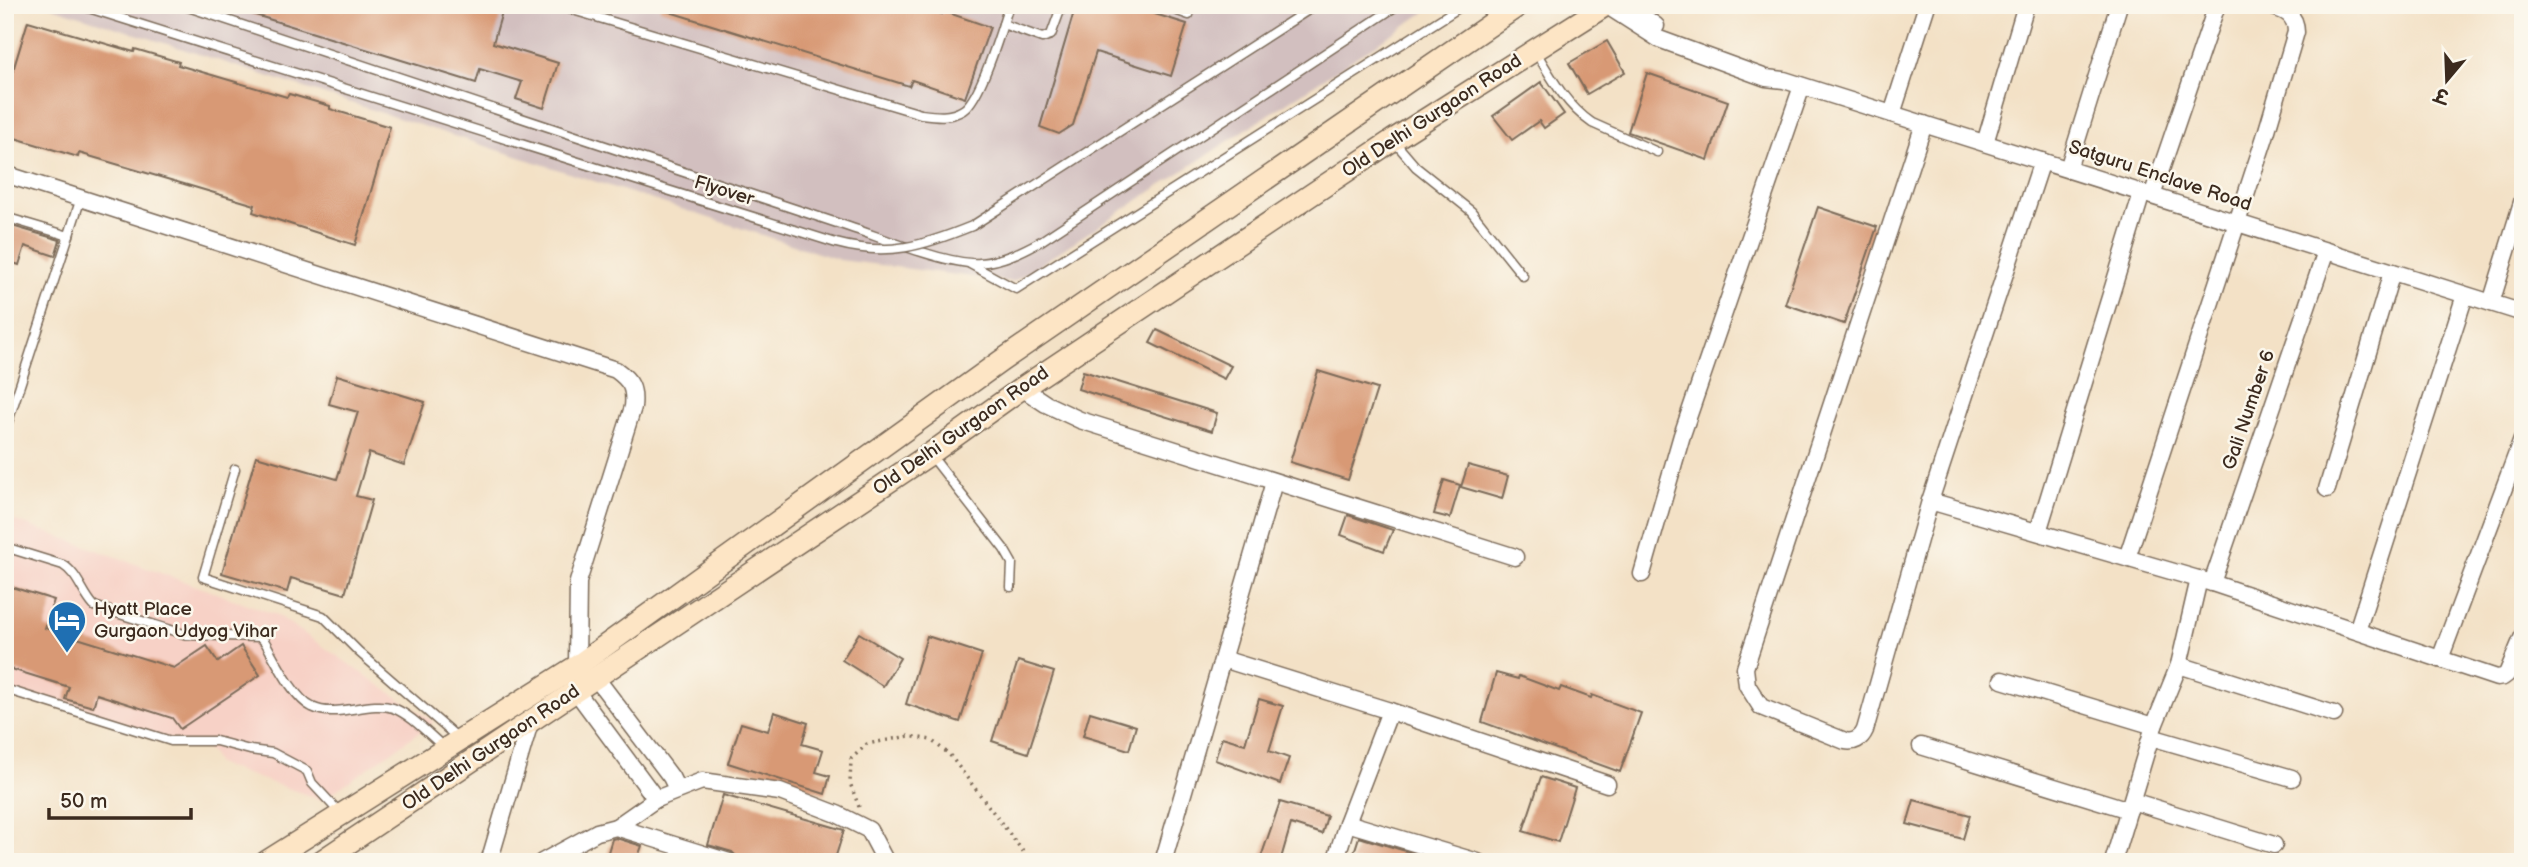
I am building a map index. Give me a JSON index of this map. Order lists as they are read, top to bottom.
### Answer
{
  "streets": {
    "main road": ["Old Delhi Gurgaon Road"],
    "street": ["Satguru Enclave Road", "Gali Number 6"],
    "lane": ["Flyover"]
  },
  "crossings": [
    ["Old Delhi Gurgaon Road", "Satguru Enclave Road"],
    ["Satguru Enclave Road", "Gali Number 6"]
  ],
  "places": {
    "hotel": ["Hyatt Place Gurgaon Udyog Vihar"]
  },
  "scale_bar": "50 m",
  "north": "bottom"
}
